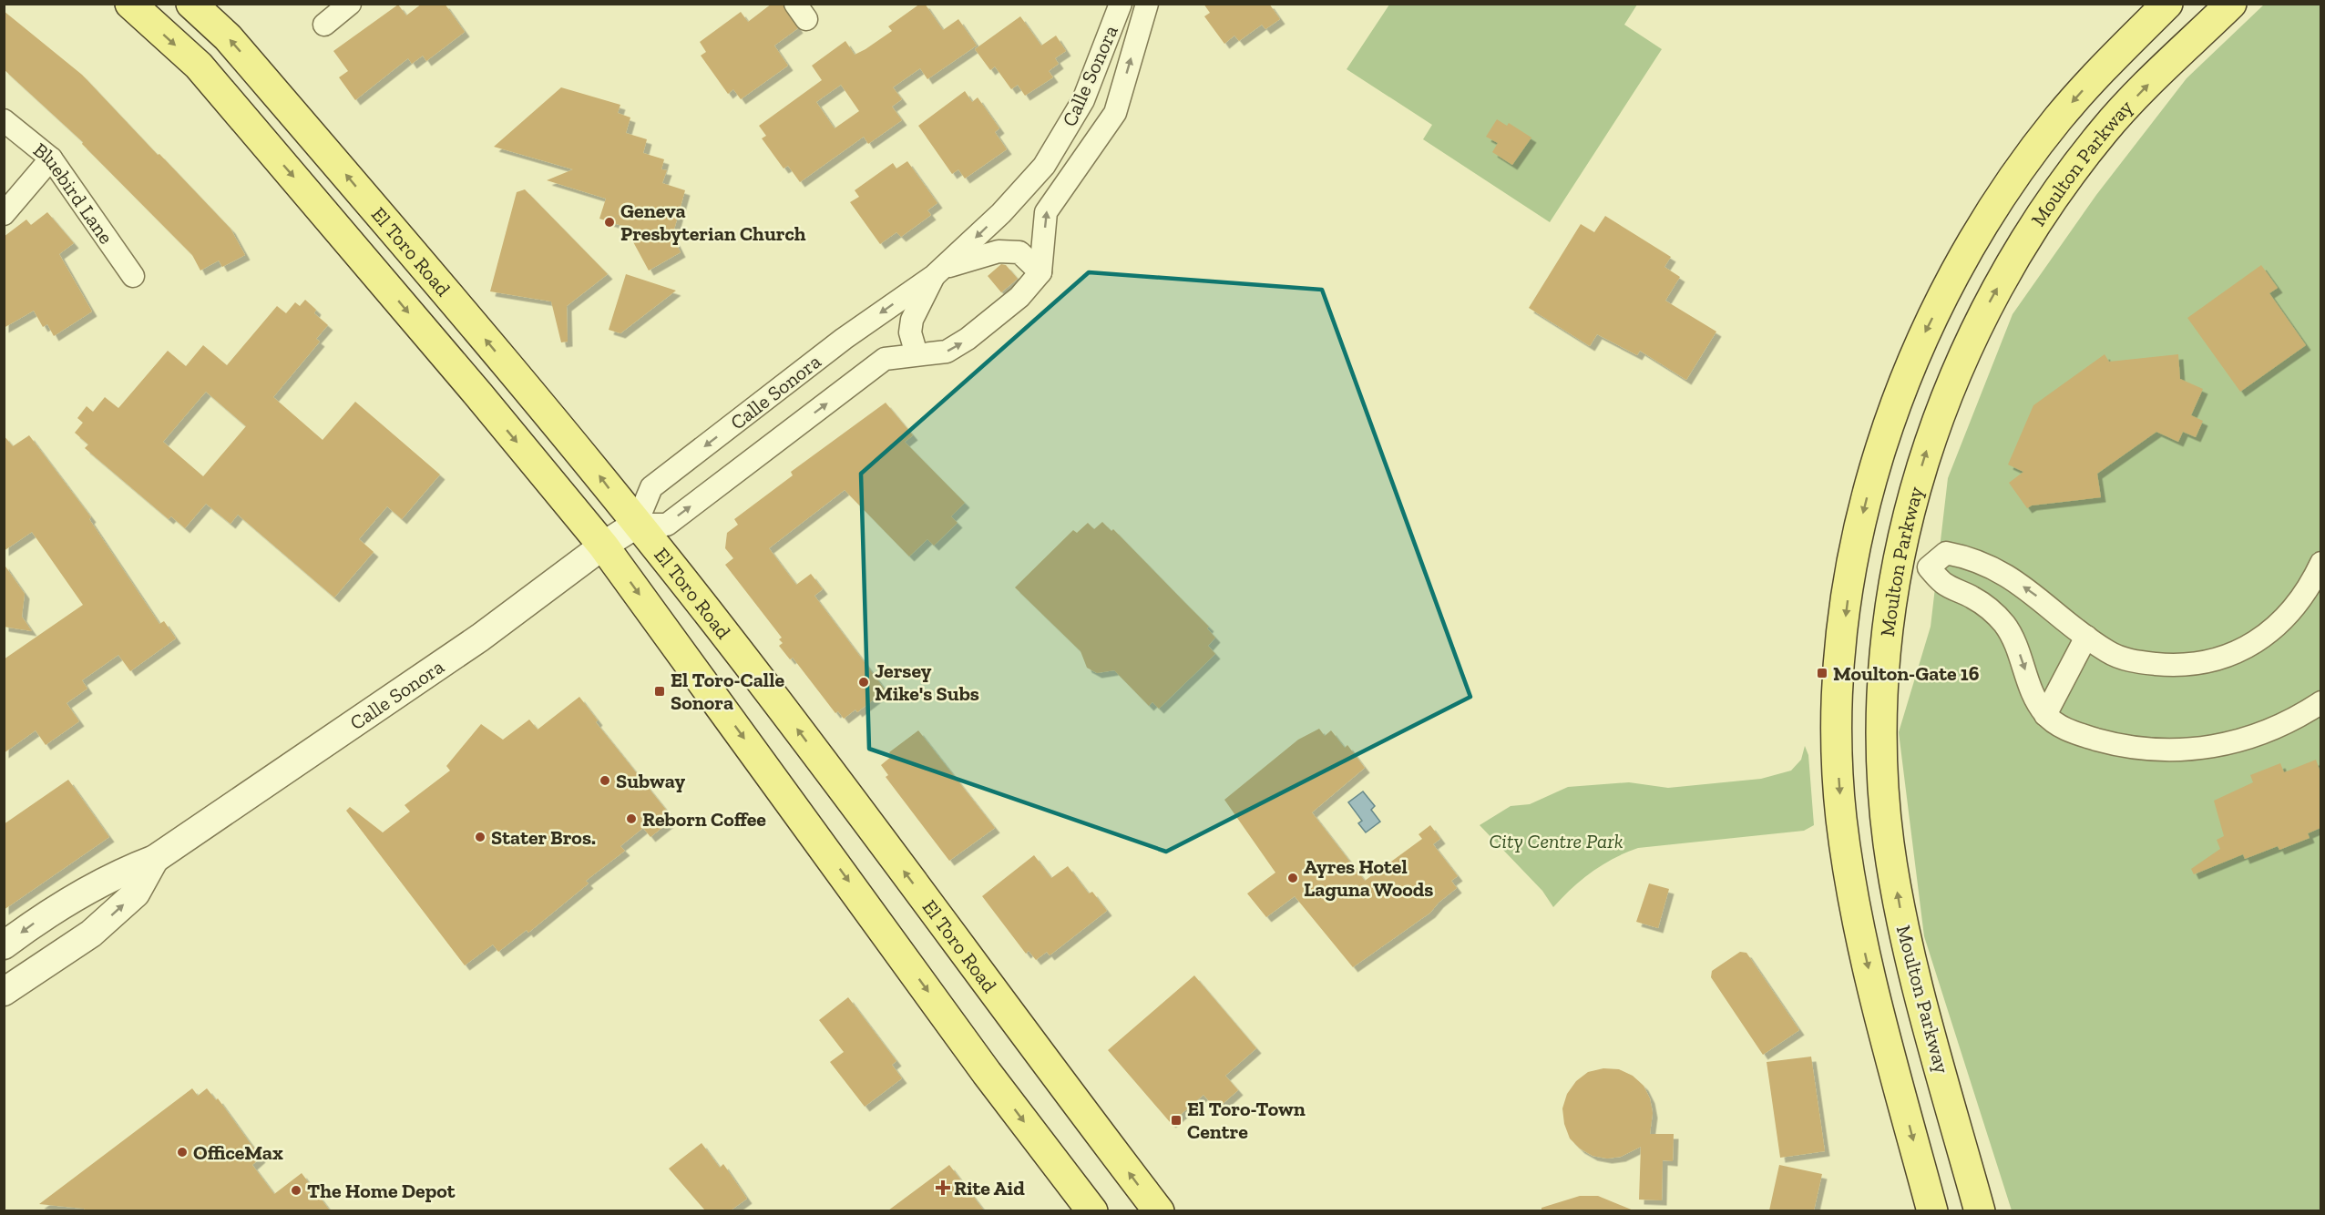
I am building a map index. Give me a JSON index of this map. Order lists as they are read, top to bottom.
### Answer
{
  "streets": {
    "main road": ["Moulton Parkway", "El Toro Road"],
    "street": ["Calle Sonora", "Bluebird Lane"]
  },
  "crossings": [
    ["Calle Sonora", "El Toro Road"]
  ],
  "parks": ["City Centre Park"],
  "places": {
    "other": [
      "Geneva Presbyterian Church",
      "Jersey Mike's Subs",
      "Subway",
      "Reborn Coffee",
      "Stater Bros.",
      "Ayres Hotel Laguna Woods",
      "OfficeMax",
      "The Home Depot"
    ],
    "transit": ["Moulton-Gate 16", "El Toro-Calle Sonora", "El Toro-Town Centre"],
    "health": ["Rite Aid"]
  }
}
